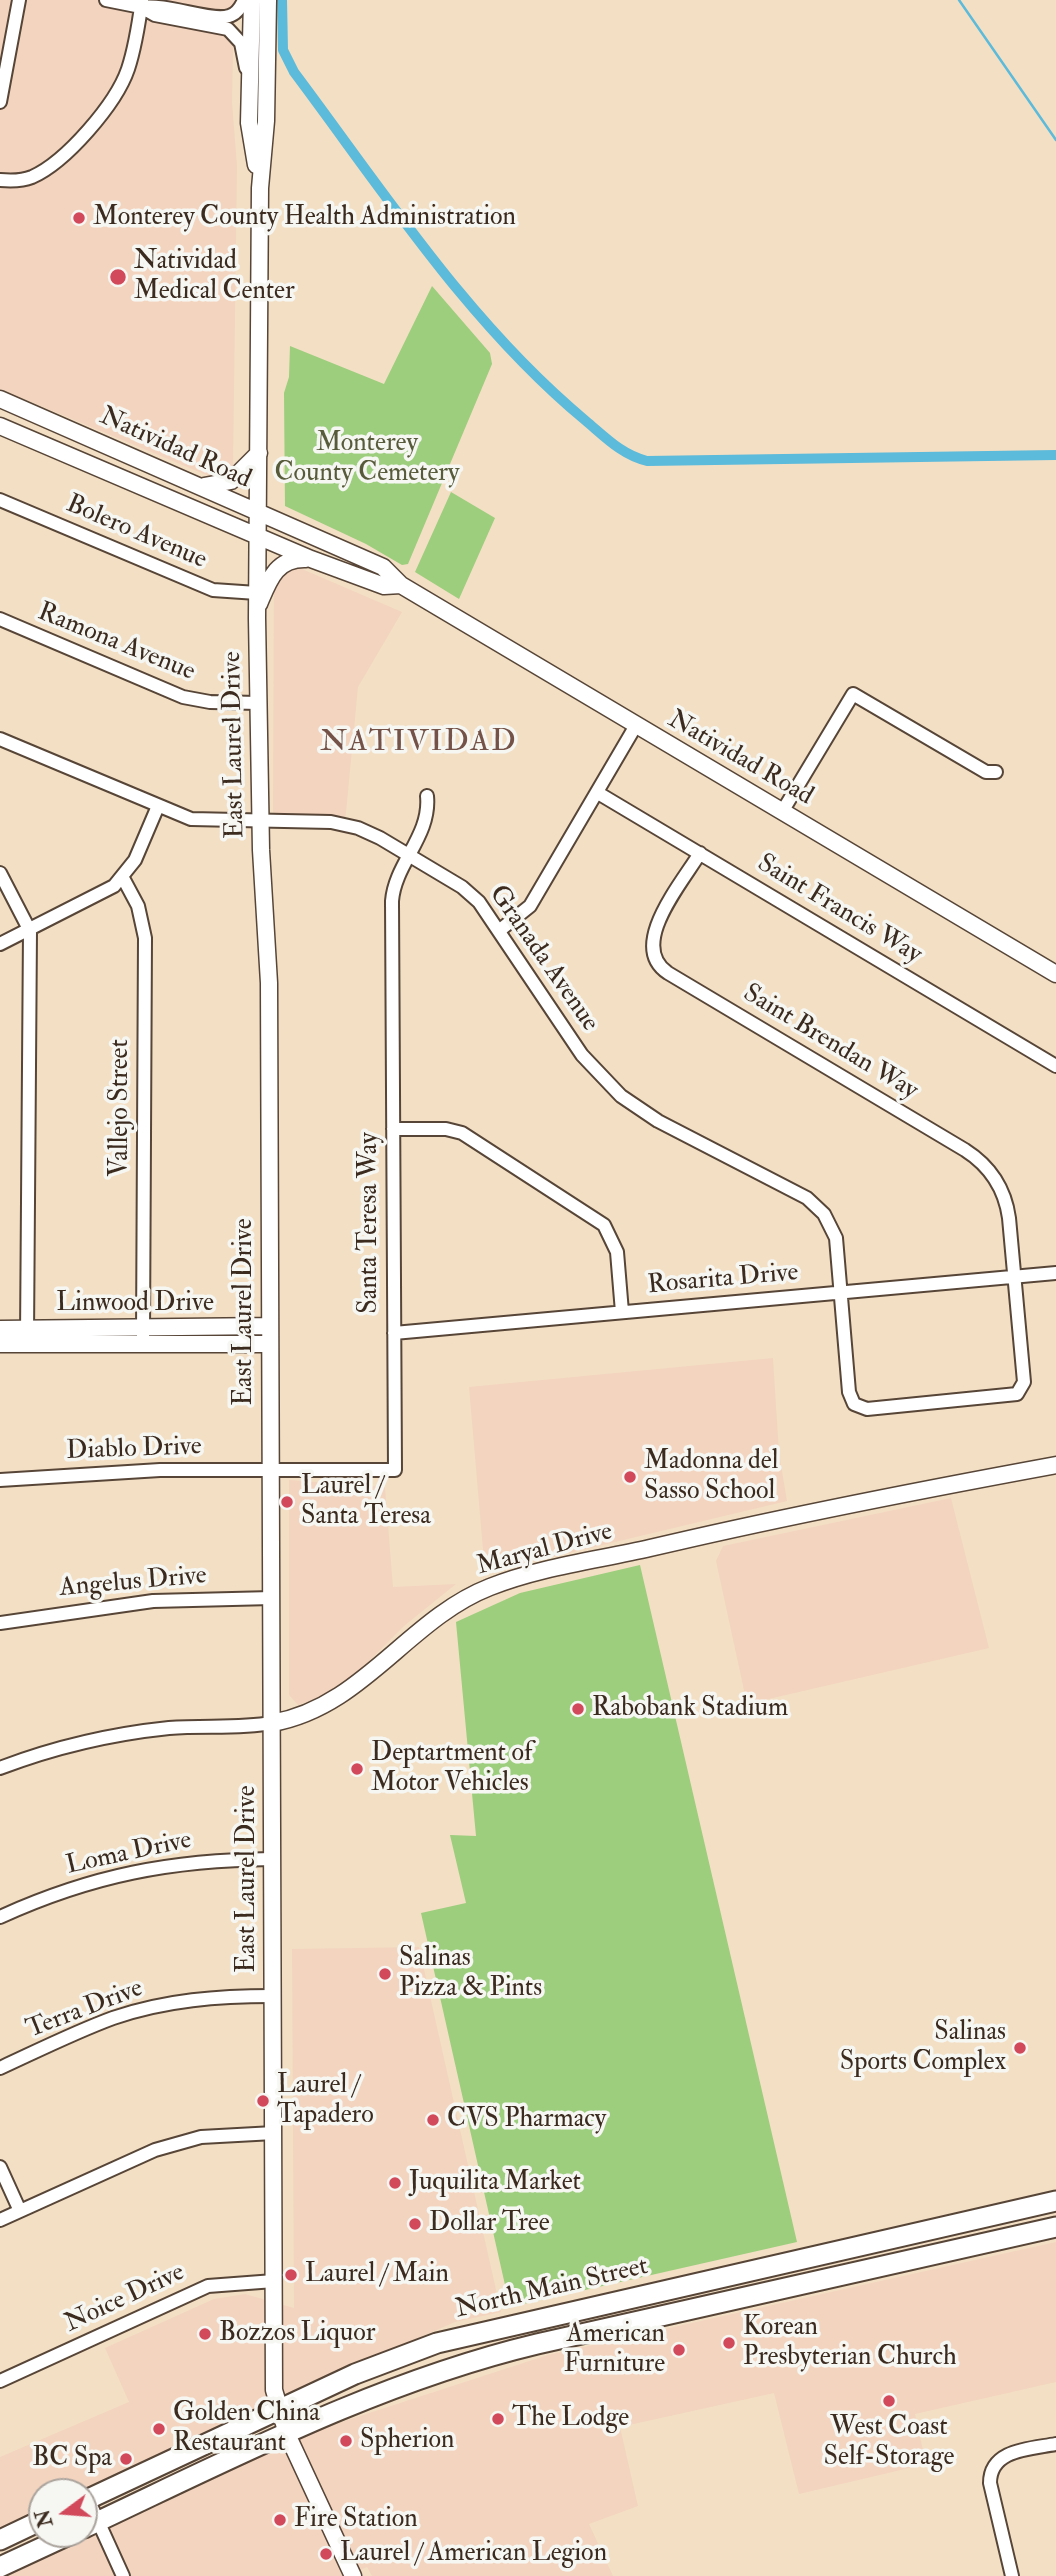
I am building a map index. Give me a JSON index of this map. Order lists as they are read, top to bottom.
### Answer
{
  "streets": {
    "main road": [
      "Natividad Road",
      "East Laurel Drive",
      "Linwood Drive",
      "Maryal Drive",
      "North Main Street"
    ],
    "street": [
      "Bolero Avenue",
      "Ramona Avenue",
      "Saint Francis Way",
      "Granada Avenue",
      "Saint Brendan Way",
      "Vallejo Street",
      "Santa Teresa Way",
      "Rosarita Drive",
      "Diablo Drive",
      "Angelus Drive",
      "Loma Drive",
      "Terra Drive",
      "Noice Drive"
    ]
  },
  "crossings": [
    ["Natividad Road", "East Laurel Drive"],
    ["Bolero Avenue", "East Laurel Drive"],
    ["Ramona Avenue", "East Laurel Drive"],
    ["East Laurel Drive", "Granada Avenue"],
    ["East Laurel Drive", "Santa Teresa Way"],
    ["East Laurel Drive", "Linwood Drive"],
    ["East Laurel Drive", "Diablo Drive"],
    ["East Laurel Drive", "Maryal Drive"],
    ["East Laurel Drive", "Angelus Drive"],
    ["East Laurel Drive", "Loma Drive"],
    ["East Laurel Drive", "Terra Drive"],
    ["East Laurel Drive", "North Main Street"],
    ["East Laurel Drive", "Noice Drive"],
    ["Saint Francis Way", "Saint Brendan Way"],
    ["Granada Avenue", "Saint Brendan Way"],
    ["Granada Avenue", "Santa Teresa Way"],
    ["Granada Avenue", "Rosarita Drive"],
    ["Saint Brendan Way", "Rosarita Drive"],
    ["Vallejo Street", "Linwood Drive"],
    ["Santa Teresa Way", "Rosarita Drive"],
    ["Santa Teresa Way", "Diablo Drive"]
  ],
  "districts": ["NATIVIDAD"],
  "parks": ["Monterey County Cemetery"],
  "places": [
    "Monterey County Health Administration",
    "Natividad Medical Center",
    "Madonna del Sasso School",
    "Laurel / Santa Teresa",
    "Rabobank Stadium",
    "Deptartment of Motor Vehicles",
    "Salinas Pizza & Pints",
    "Salinas Sports Complex",
    "Laurel / Tapadero",
    "CVS Pharmacy",
    "Juquilita Market",
    "Dollar Tree",
    "Laurel / Main",
    "Bozzos Liquor",
    "Korean Presbyterian Church",
    "American Furniture",
    "West Coast Self-Storage",
    "The Lodge",
    "Golden China Restaurant",
    "Spherion",
    "BC Spa",
    "Fire Station",
    "Laurel / American Legion"
  ],
  "north": "left"
}
